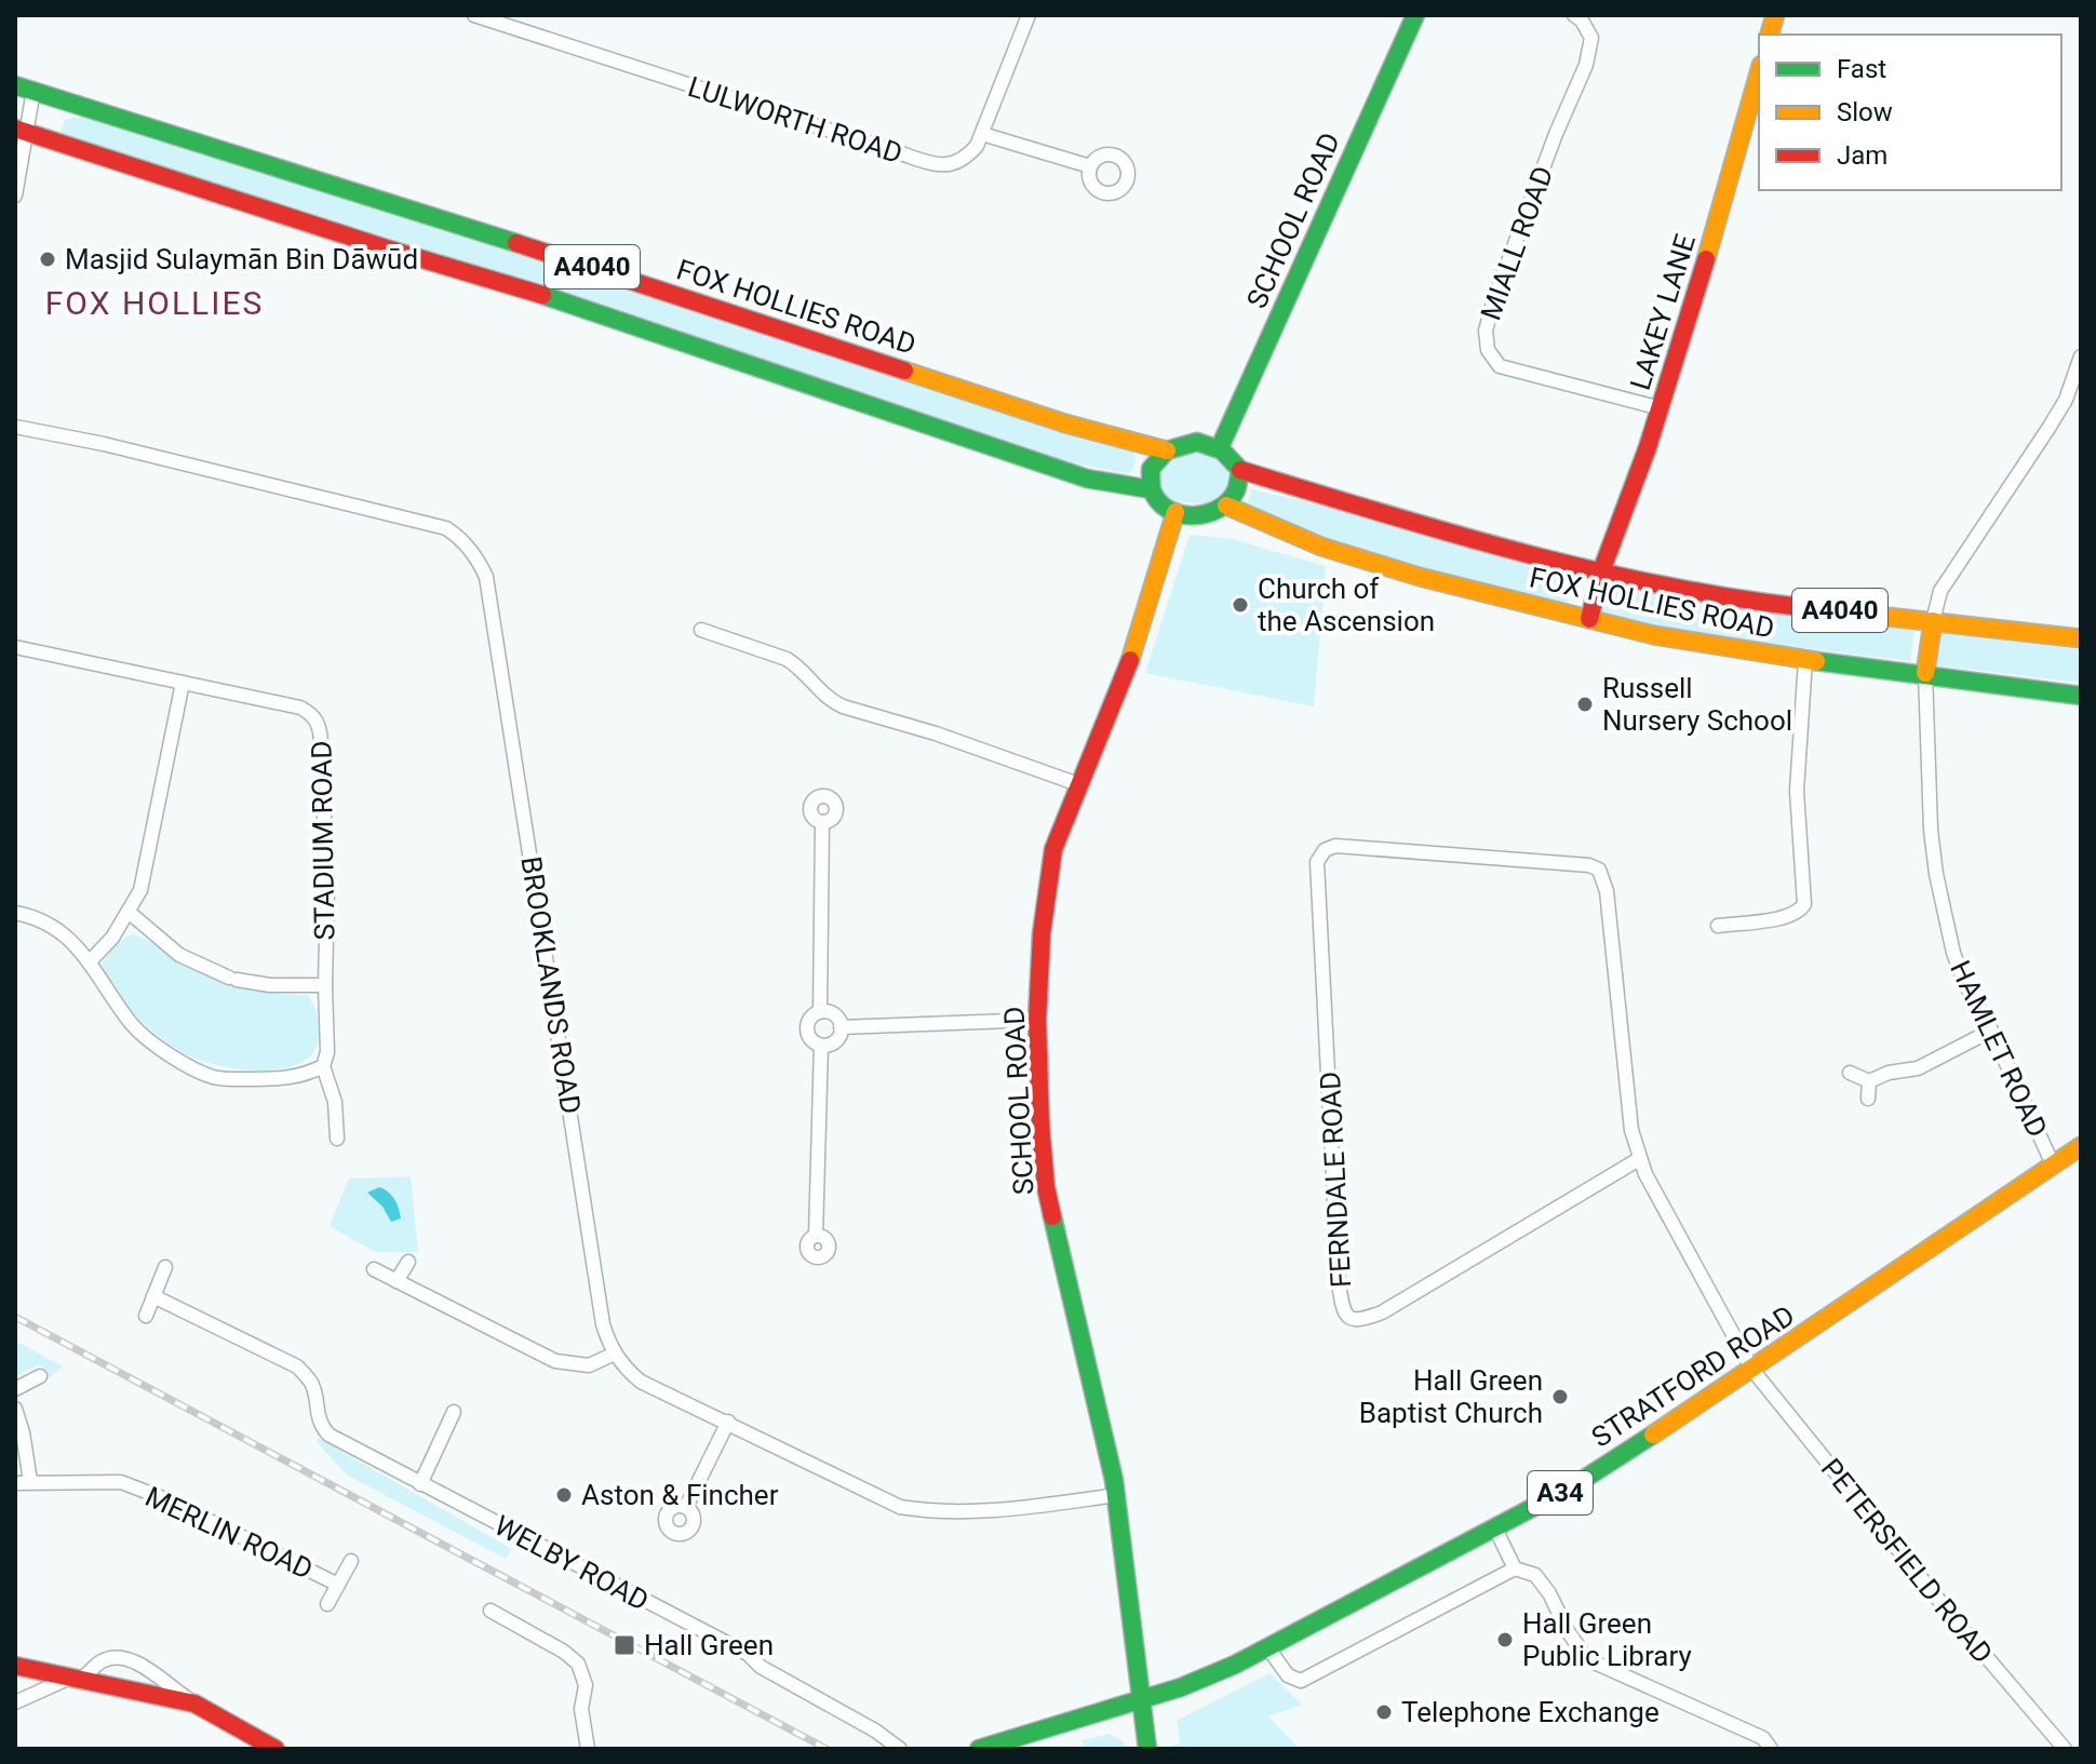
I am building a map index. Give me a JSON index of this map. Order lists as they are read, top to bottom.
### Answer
{
  "streets": {
    "main road": [
      "SCHOOL ROAD",
      "A4040",
      "FOX HOLLIES ROAD",
      "LAKEY LANE",
      "STRATFORD ROAD",
      "A34"
    ],
    "street": [
      "LULWORTH ROAD",
      "MIALL ROAD",
      "STADIUM ROAD",
      "BROOKLANDS ROAD",
      "HAMLET ROAD",
      "FERNDALE ROAD",
      "MERLIN ROAD",
      "PETERSFIELD ROAD",
      "WELBY ROAD"
    ]
  },
  "crossings": [
    ["SCHOOL ROAD", "A4040"],
    ["SCHOOL ROAD", "FOX HOLLIES ROAD"],
    ["SCHOOL ROAD", "BROOKLANDS ROAD"],
    ["SCHOOL ROAD", "STRATFORD ROAD"],
    ["MIALL ROAD", "LAKEY LANE"],
    ["A4040", "FOX HOLLIES ROAD"],
    ["FOX HOLLIES ROAD", "LAKEY LANE"],
    ["FOX HOLLIES ROAD", "HAMLET ROAD"],
    ["HAMLET ROAD", "STRATFORD ROAD"],
    ["FERNDALE ROAD", "PETERSFIELD ROAD"],
    ["STRATFORD ROAD", "PETERSFIELD ROAD"]
  ],
  "districts": ["FOX HOLLIES"],
  "places": {
    "other": [
      "Masjid Sulaymān Bin Dāwūd",
      "Church of the Ascension",
      "Russell Nursery School",
      "Hall Green Baptist Church",
      "Aston & Fincher",
      "Hall Green Public Library",
      "Telephone Exchange"
    ],
    "transit": ["Hall Green"]
  },
  "legend": ["Fast", "Slow", "Jam"]
}
